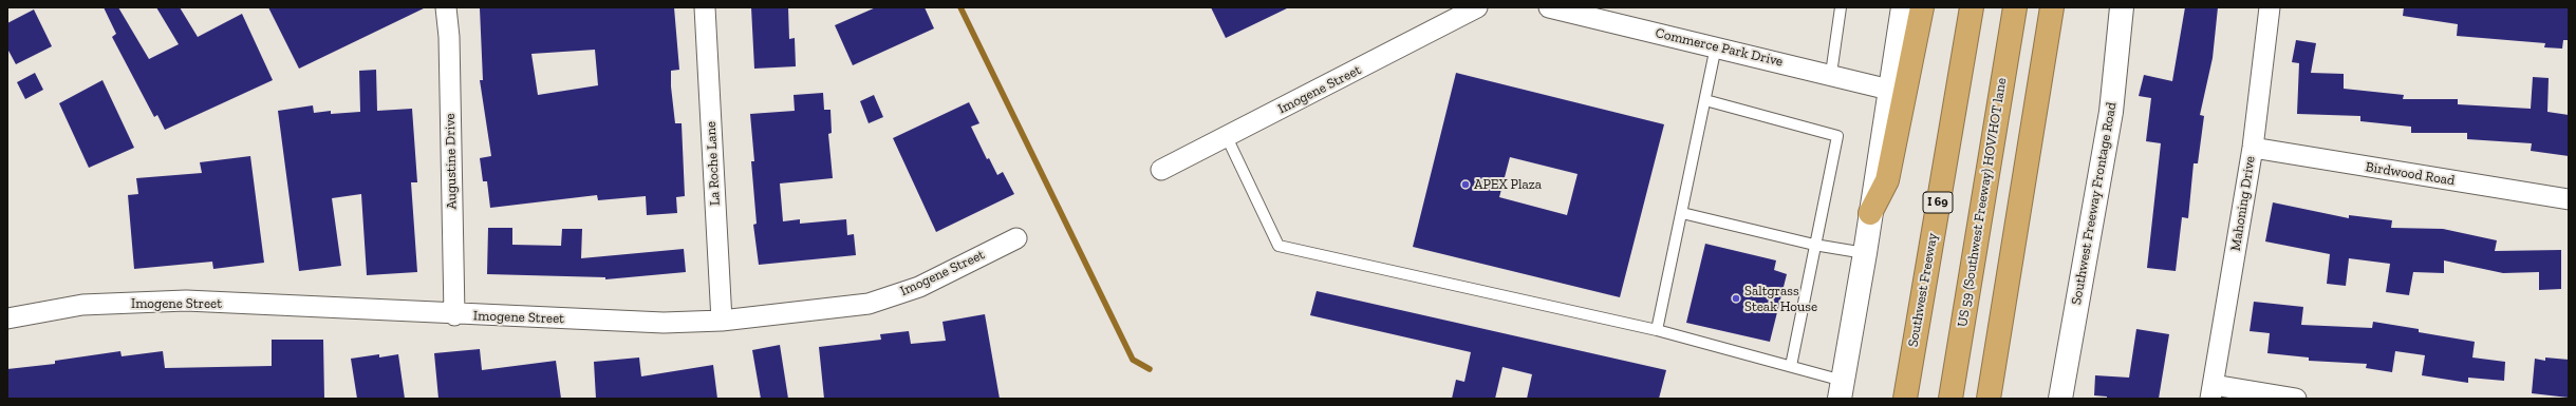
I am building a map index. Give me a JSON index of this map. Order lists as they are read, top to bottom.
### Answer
{
  "streets": {
    "highway": ["I 69", "US 59 (Southwest Freeway) HOV/HOT lane", "Southwest Freeway"],
    "main road": ["Southwest Freeway Frontage Road"],
    "street": [
      "Commerce Park Drive",
      "Imogene Street",
      "Augustine Drive",
      "La Roche Lane",
      "Birdwood Road",
      "Mahoning Drive"
    ]
  },
  "crossings": [
    ["Imogene Street", "Augustine Drive"],
    ["Imogene Street", "La Roche Lane"],
    ["Birdwood Road", "Mahoning Drive"]
  ],
  "places": ["APEX Plaza", "Saltgrass Steak House"]
}
